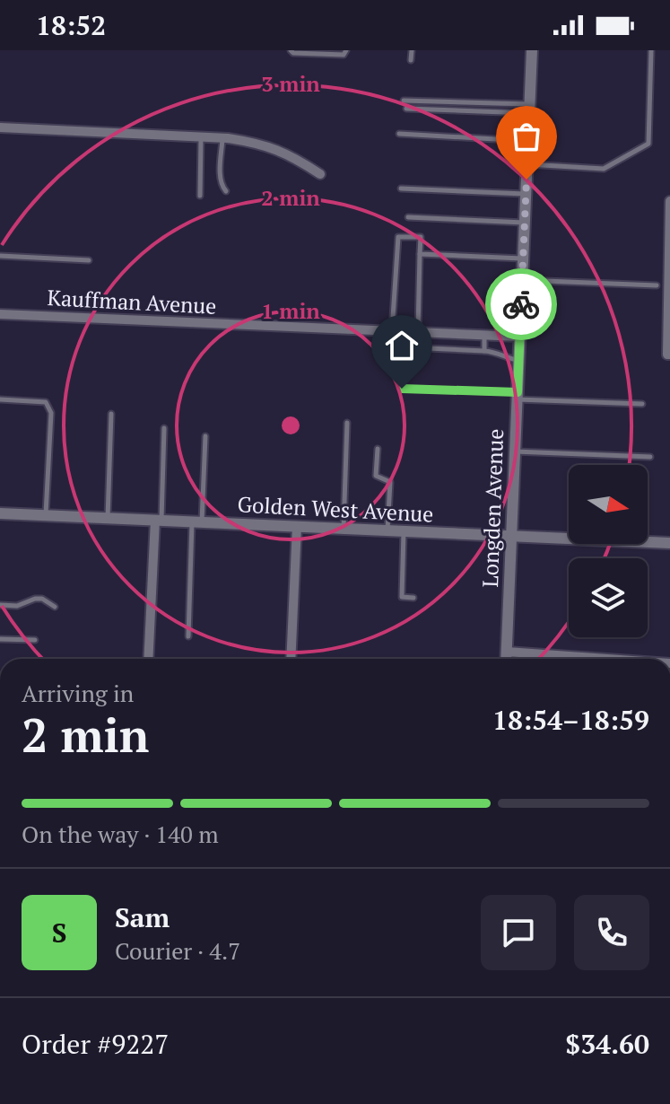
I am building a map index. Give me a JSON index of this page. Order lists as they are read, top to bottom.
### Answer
{
  "streets": {
    "street": ["Kauffman Avenue", "Longden Avenue", "Golden West Avenue"]
  },
  "crossings": [
    ["Kauffman Avenue", "Longden Avenue"],
    ["Longden Avenue", "Golden West Avenue"]
  ],
  "north": "right",
  "page": {
    "status": "18:52",
    "heading": ["2 min", "Arriving in", "18:54–18:59"],
    "panel": [
      "Sam",
      "Courier · 4.7",
      "Order #9227",
      "$34.60"
    ],
    "bar": "On the way · 140 m",
    "round": "S"
  },
  "rings": ["3 min", "2 min", "1 min"]
}
